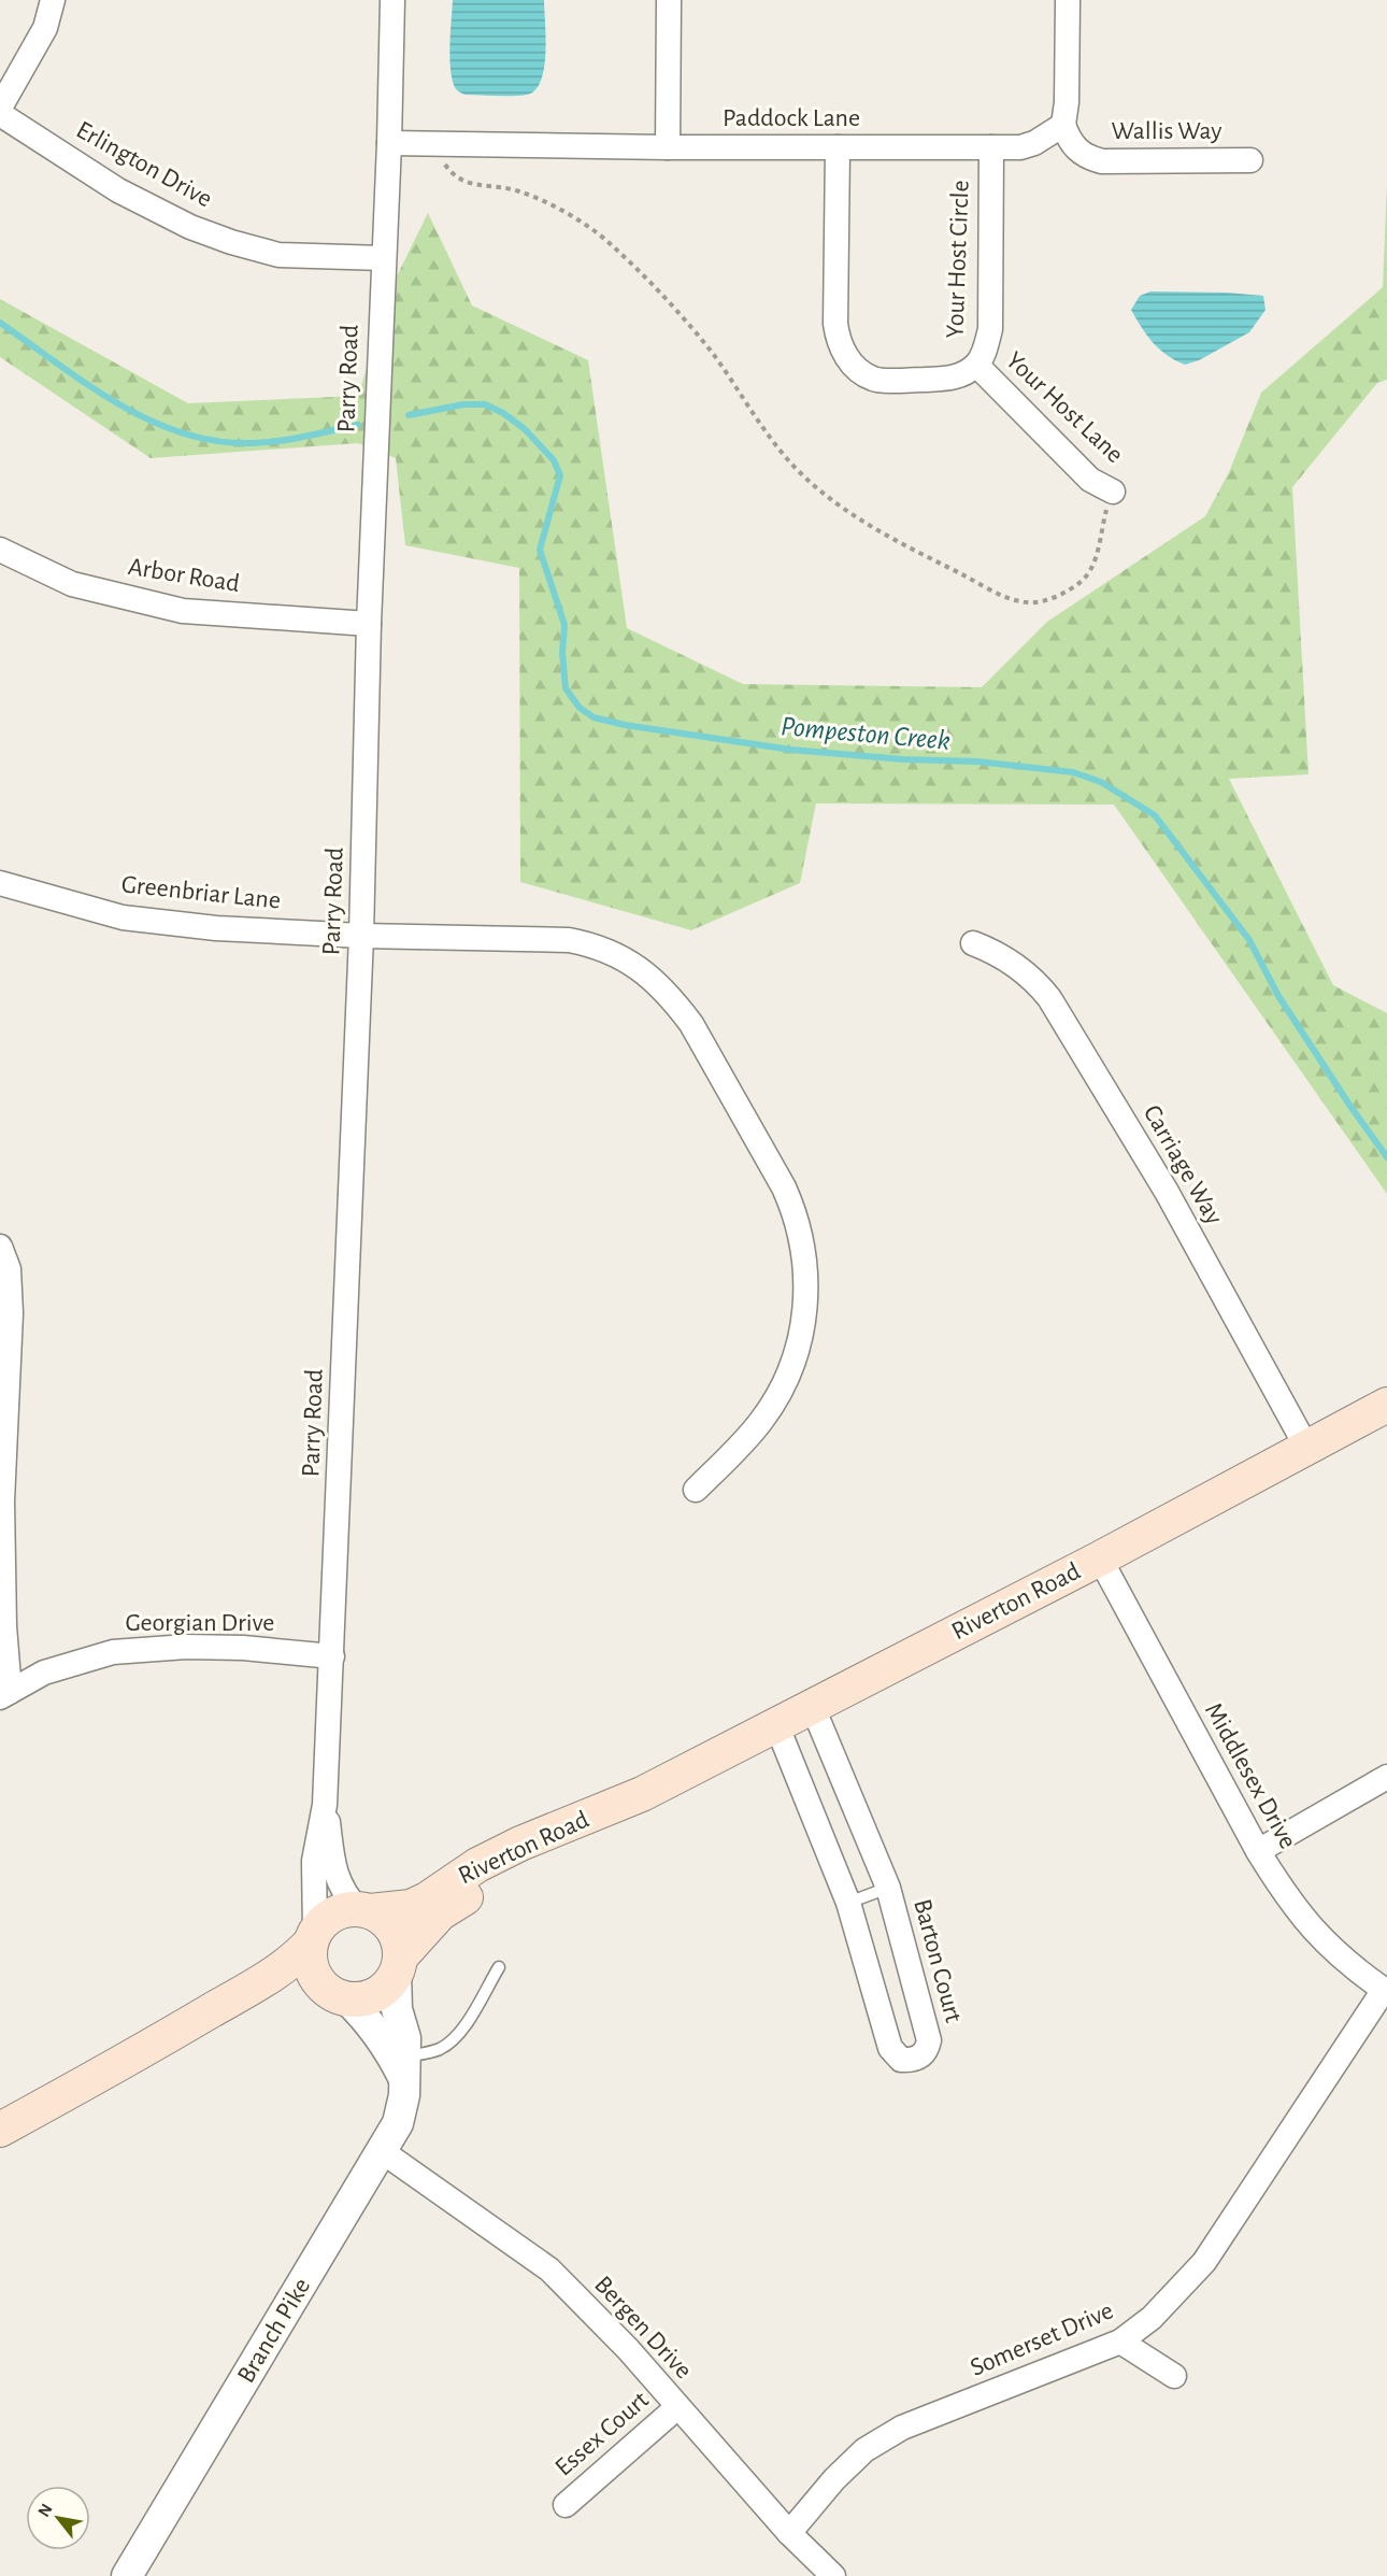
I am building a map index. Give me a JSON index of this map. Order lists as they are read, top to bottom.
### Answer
{
  "streets": {
    "main road": ["Riverton Road"],
    "street": [
      "Paddock Lane",
      "Wallis Way",
      "Erlington Drive",
      "Your Host Circle",
      "Parry Road",
      "Your Host Lane",
      "Arbor Road",
      "Greenbriar Lane",
      "Carriage Way",
      "Georgian Drive",
      "Middlesex Drive",
      "Barton Court",
      "Bergen Drive",
      "Branch Pike",
      "Somerset Drive",
      "Essex Court"
    ]
  },
  "crossings": [
    ["Paddock Lane", "Wallis Way"],
    ["Paddock Lane", "Your Host Circle"],
    ["Paddock Lane", "Parry Road"],
    ["Erlington Drive", "Parry Road"],
    ["Your Host Circle", "Your Host Lane"],
    ["Parry Road", "Arbor Road"],
    ["Parry Road", "Greenbriar Lane"],
    ["Parry Road", "Riverton Road"],
    ["Parry Road", "Georgian Drive"],
    ["Parry Road", "Branch Pike"],
    ["Carriage Way", "Riverton Road"],
    ["Riverton Road", "Middlesex Drive"],
    ["Riverton Road", "Barton Court"],
    ["Riverton Road", "Branch Pike"],
    ["Middlesex Drive", "Somerset Drive"],
    ["Bergen Drive", "Branch Pike"],
    ["Bergen Drive", "Somerset Drive"],
    ["Bergen Drive", "Essex Court"]
  ],
  "water": ["Pompeston Creek"],
  "north": "top left"
}
